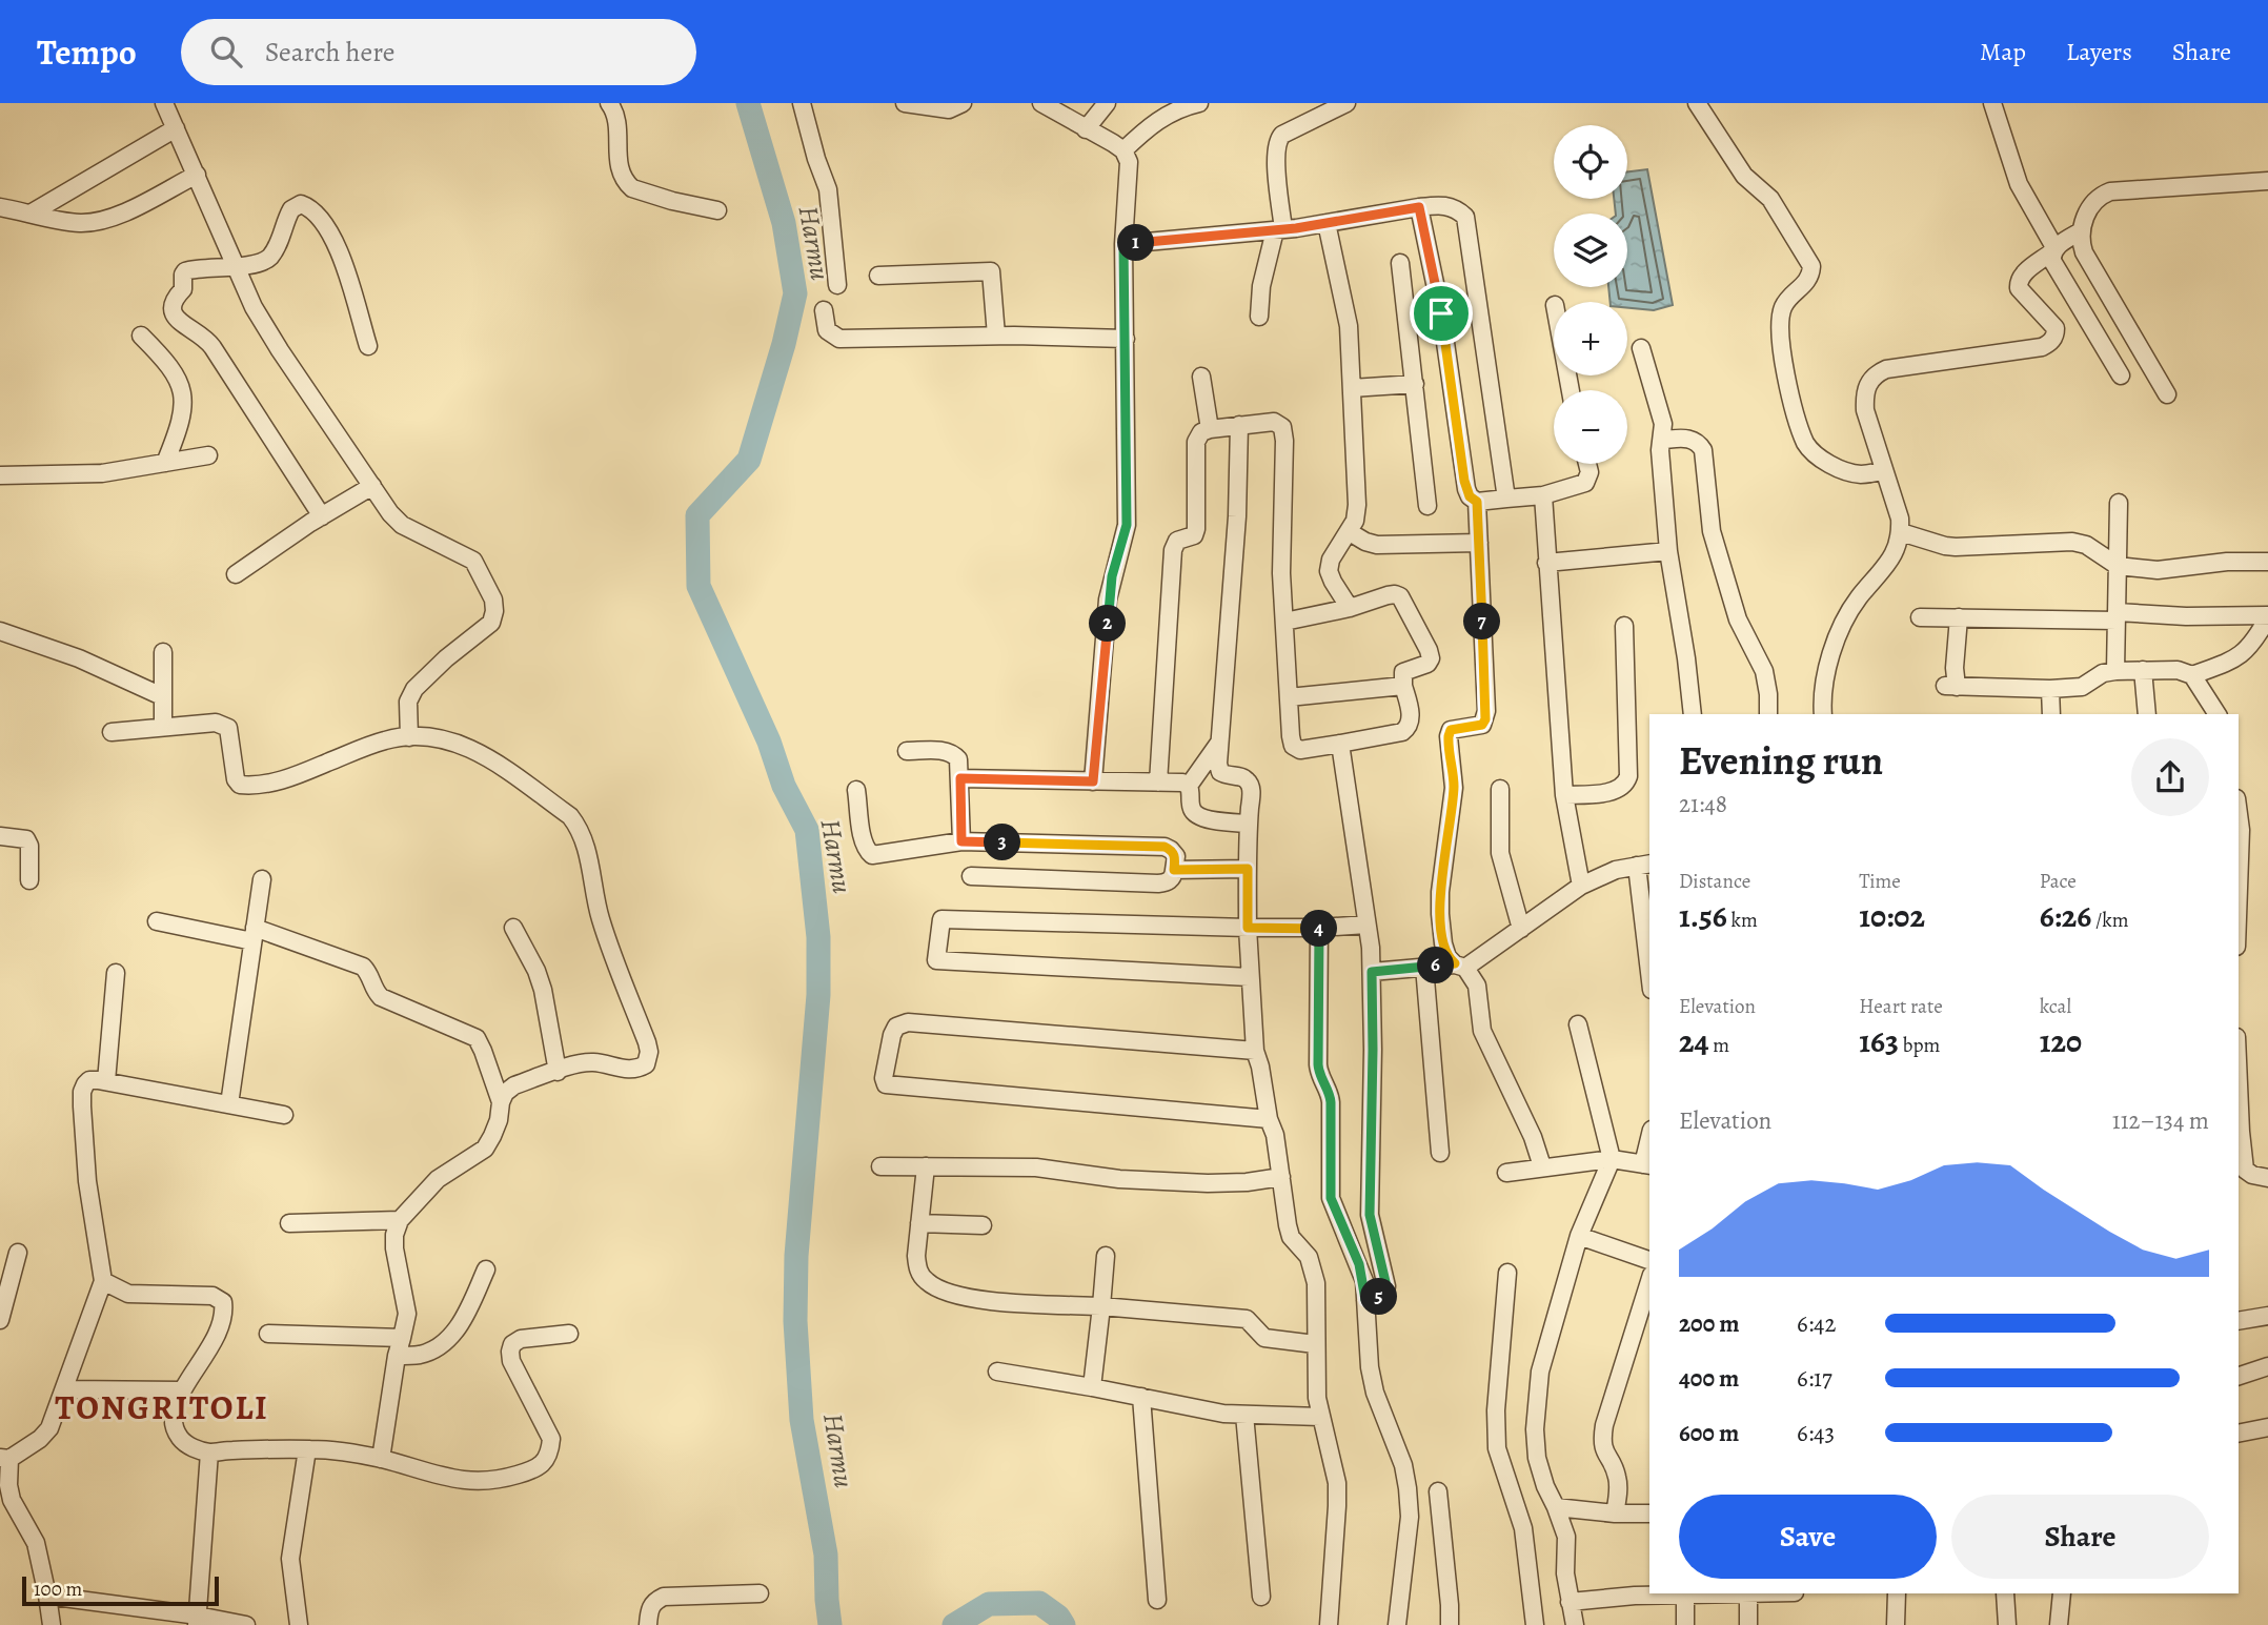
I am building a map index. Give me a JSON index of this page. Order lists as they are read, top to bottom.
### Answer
{
  "districts": ["TONGRITOLI"],
  "water": ["Harmu"],
  "scale_bar": "100 m",
  "page": {
    "header": "Tempo",
    "search": "Search here",
    "nav": ["Map", "Layers", "Share"],
    "map_buttons": ["+", "−"],
    "pins": [
      "1",
      "7",
      "2",
      "3",
      "4",
      "6",
      "5"
    ],
    "heading": ["Evening run", "21:48"],
    "stats": [
      ["Distance", "1.56 km"],
      ["Time", "10:02"],
      ["Pace", "6:26 /km"],
      ["Elevation", "24 m"],
      ["Heart rate", "163 bpm"],
      ["kcal", "120"]
    ],
    "chart": ["Elevation", "112–134 m"],
    "list": [
      {
        "name": "200 m",
        "note": "6:42"
      },
      {
        "name": "400 m",
        "note": "6:17"
      },
      {
        "name": "600 m",
        "note": "6:43"
      }
    ],
    "buttons": ["Save", "Share"],
    "scale": "100 m"
  }
}
